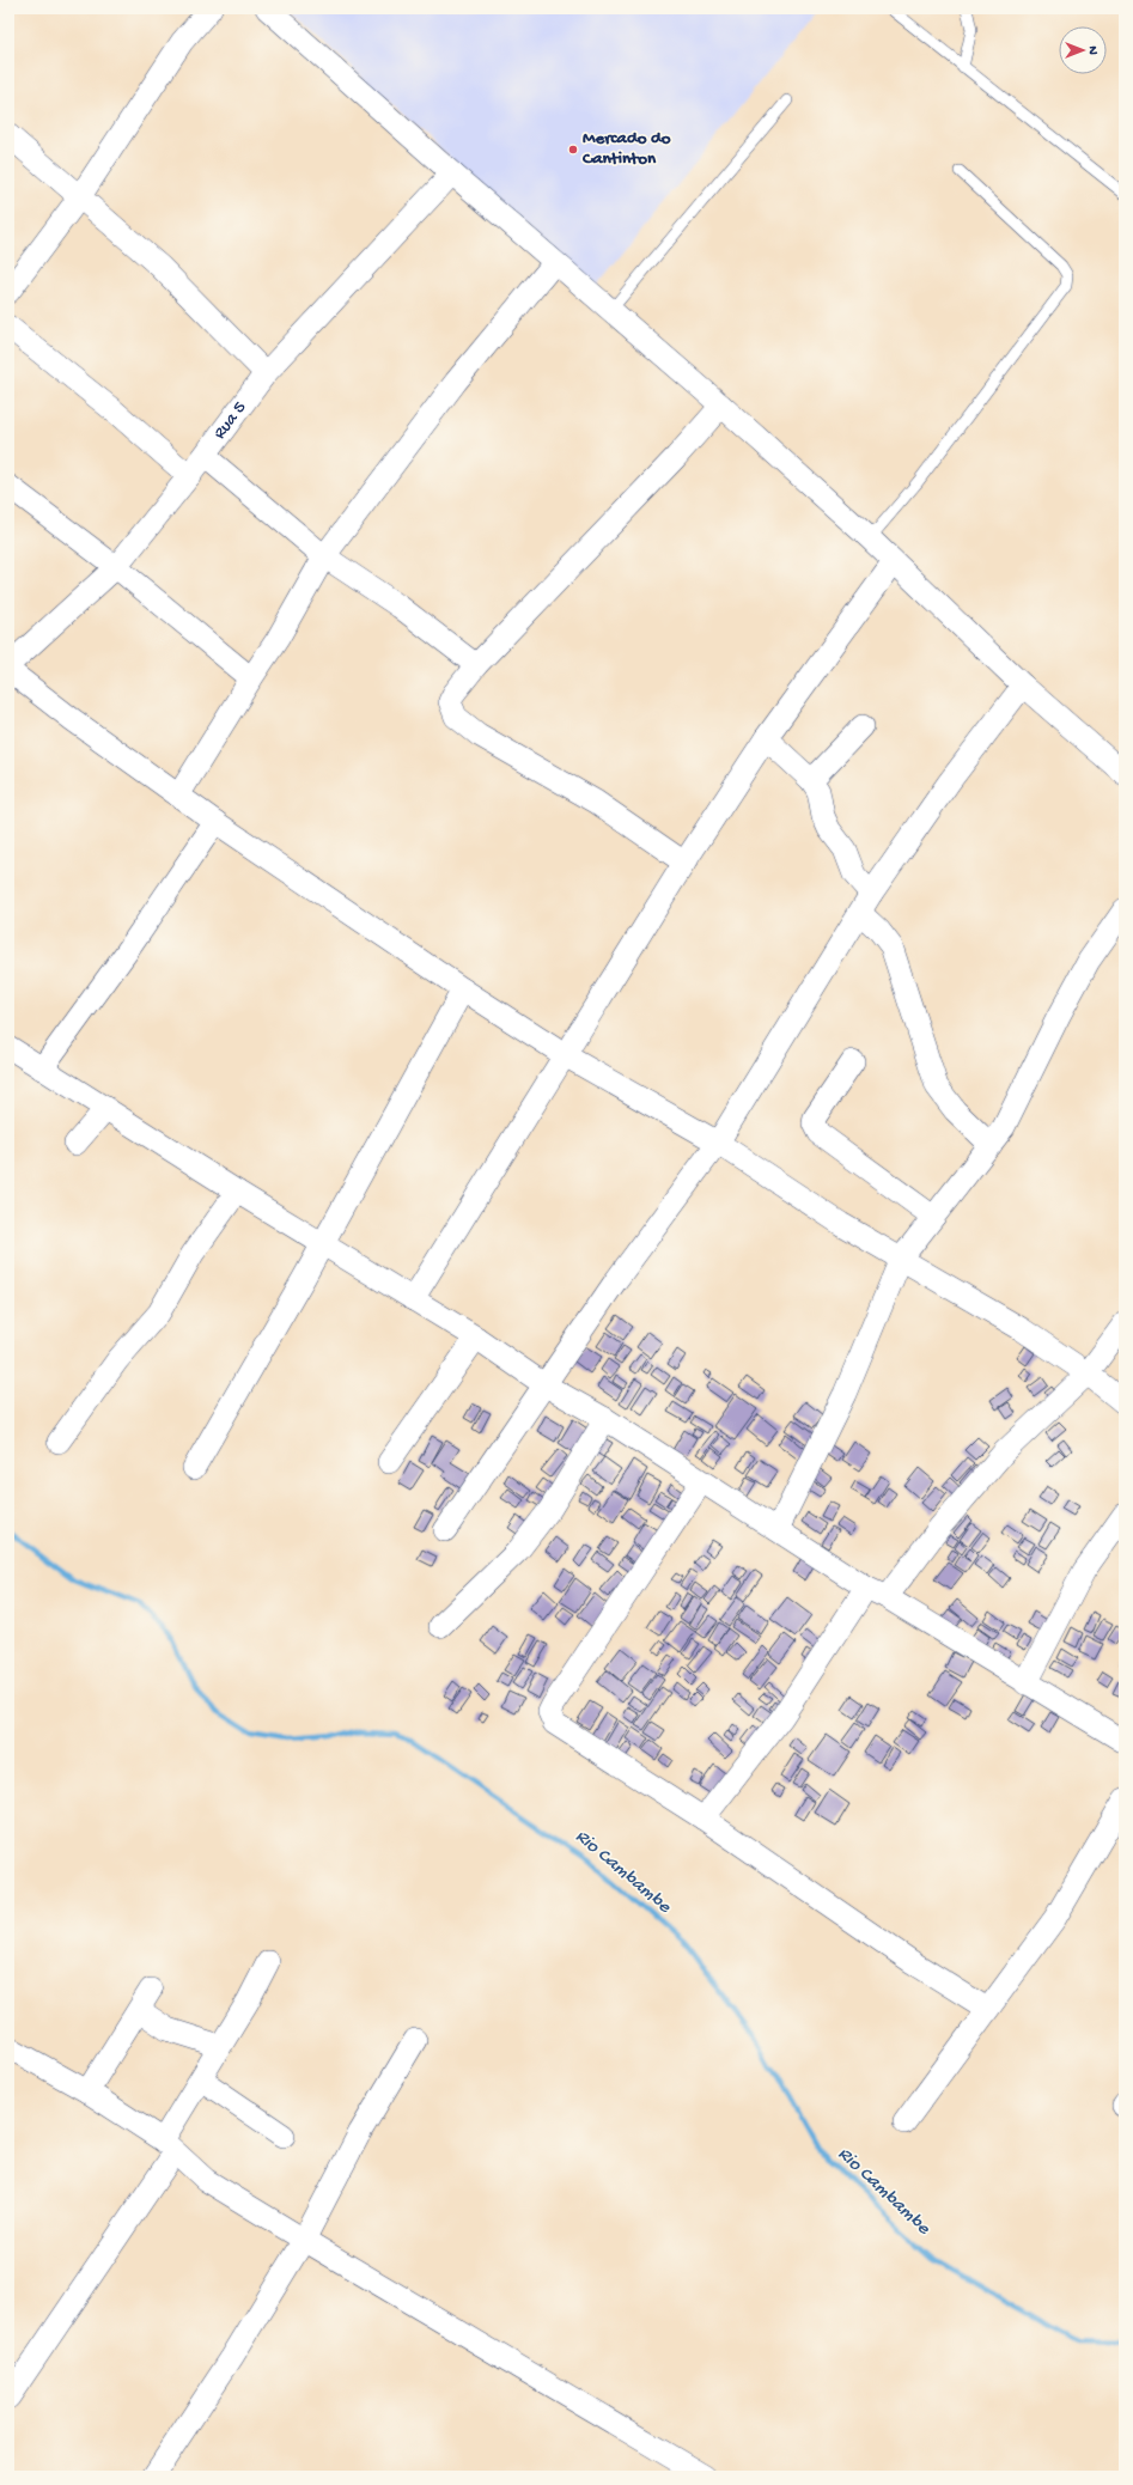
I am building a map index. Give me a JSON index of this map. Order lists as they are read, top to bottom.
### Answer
{
  "streets": {
    "street": ["Rua 5"]
  },
  "water": ["Rio Cambambe"],
  "places": ["Mercado do Cantinton"],
  "north": "right"
}
